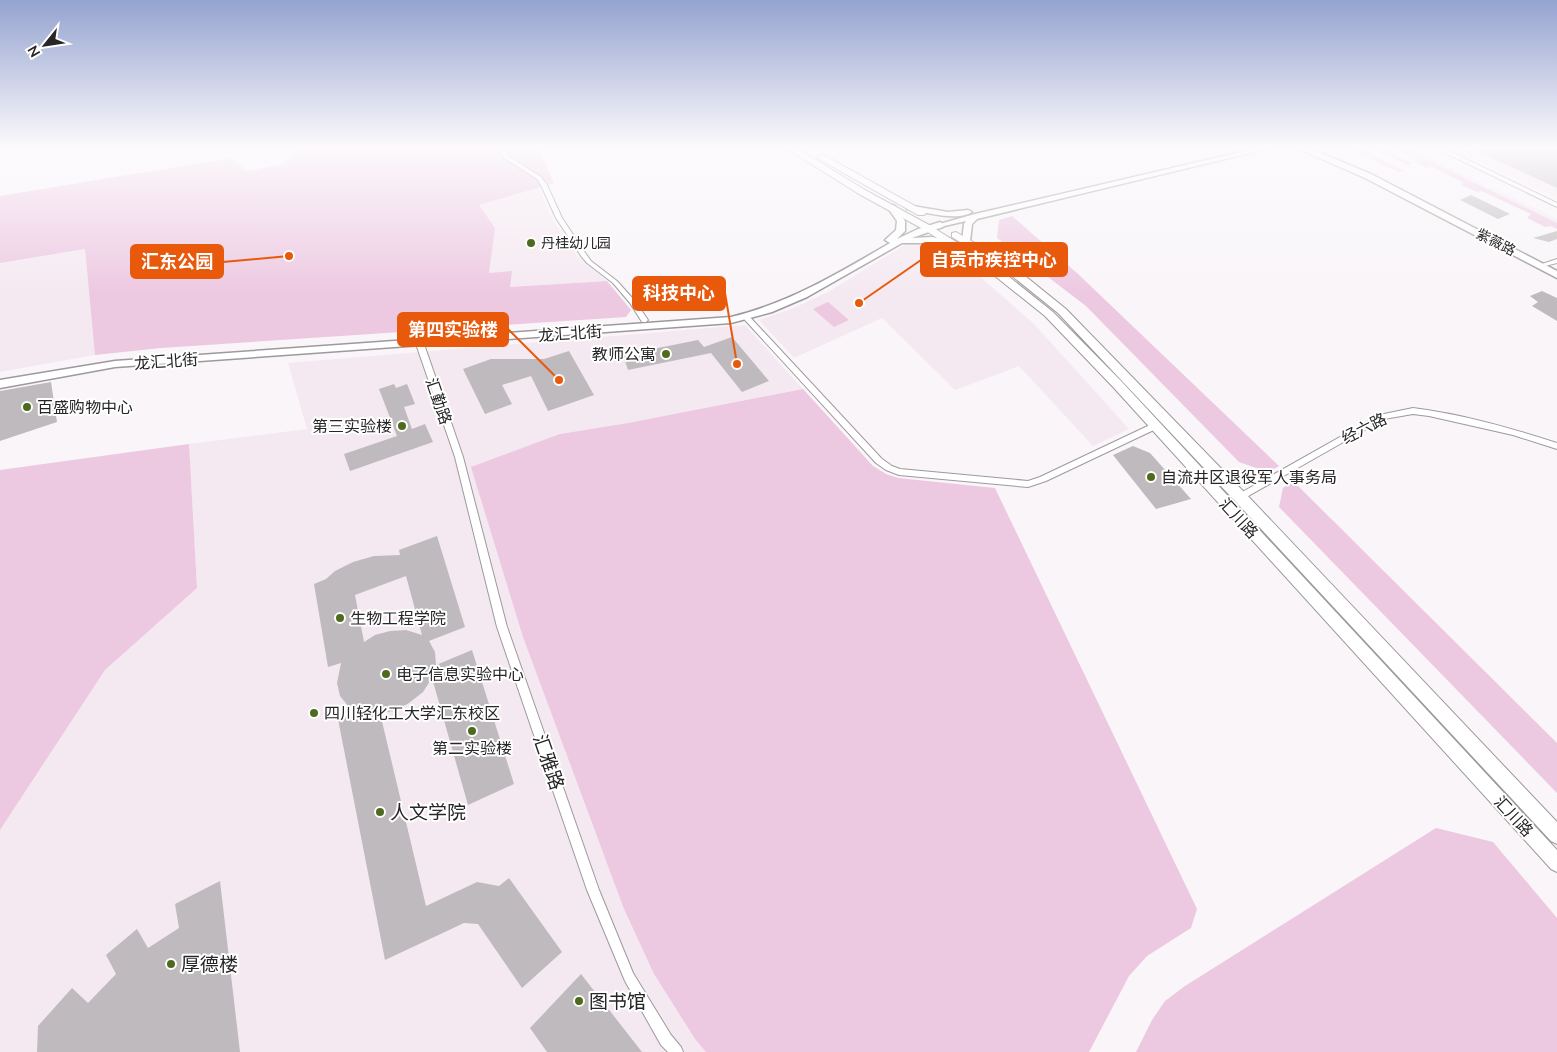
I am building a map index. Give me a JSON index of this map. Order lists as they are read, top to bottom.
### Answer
{
  "streets": {
    "main road": ["紫薇路", "龙汇北街", "汇川路"],
    "street": ["汇勤路", "经六路", "汇雅路"]
  },
  "crossings": [
    ["龙汇北街", "汇勤路"],
    ["龙汇北街", "汇川路"],
    ["汇勤路", "汇雅路"],
    ["经六路", "汇川路"]
  ],
  "places": [
    "丹桂幼儿园",
    "汇东公园",
    "自贡市疾控中心",
    "教师公寓",
    "科技中心",
    "第四实验楼",
    "百盛购物中心",
    "第三实验楼",
    "自流井区退役军人事务局",
    "生物工程学院",
    "电子信息实验中心",
    "四川轻化工大学汇东校区",
    "第二实验楼",
    "人文学院",
    "厚德楼",
    "图书馆"
  ],
  "north": "bottom left"
}
